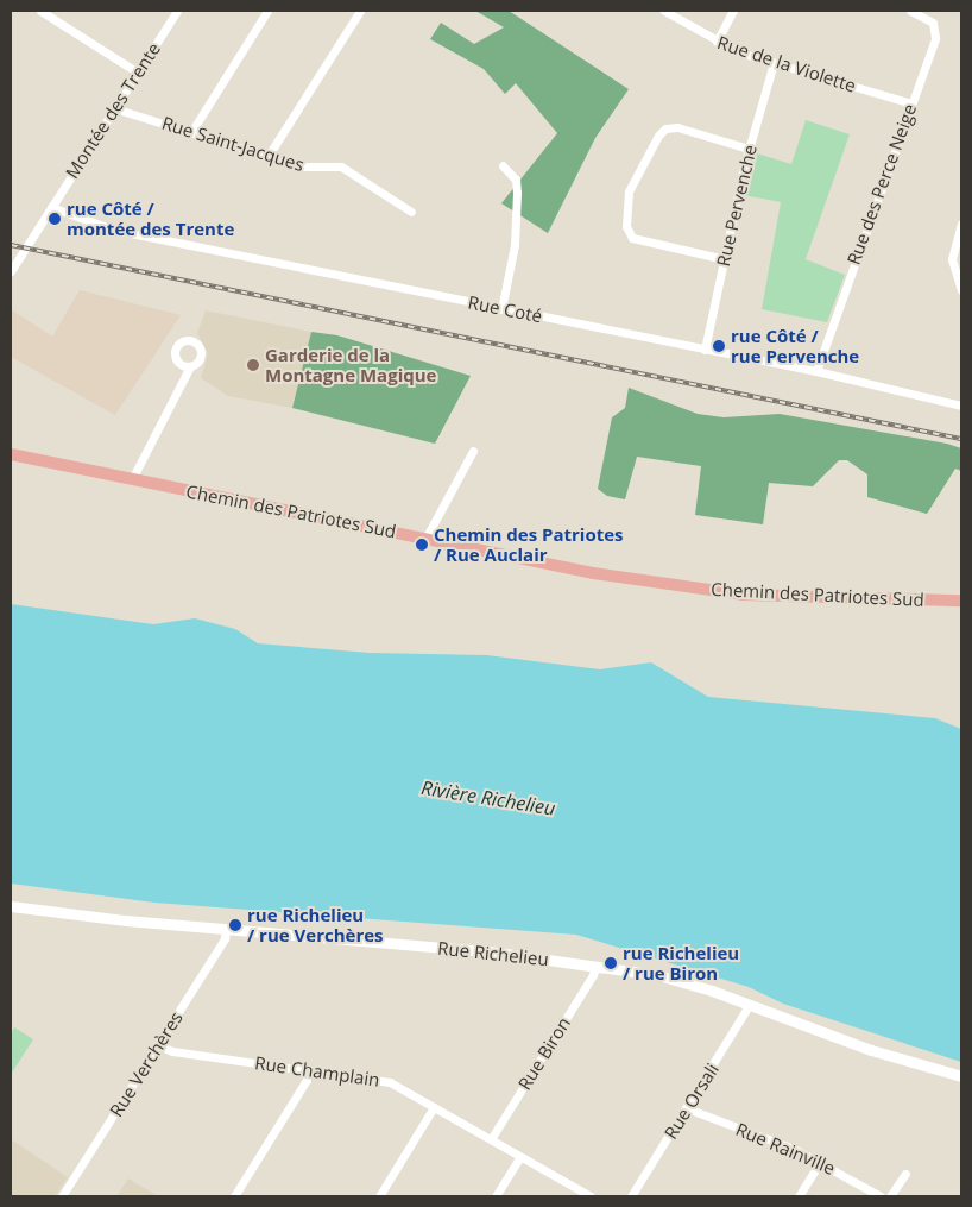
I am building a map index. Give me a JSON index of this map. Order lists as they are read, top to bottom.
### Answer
{
  "streets": {
    "main road": ["Chemin des Patriotes Sud", "Rue Richelieu"],
    "street": [
      "Rue de la Violette",
      "Montée des Trente",
      "Rue Saint-Jacques",
      "Rue des Perce Neige",
      "Rue Pervenche",
      "Rue Coté",
      "Rue Biron",
      "Rue Verchères",
      "Rue Champlain",
      "Rue Orsali",
      "Rue Rainville"
    ]
  },
  "crossings": [
    ["Rue de la Violette", "Rue des Perce Neige"],
    ["Rue de la Violette", "Rue Pervenche"],
    ["Montée des Trente", "Rue Saint-Jacques"],
    ["Montée des Trente", "Rue Coté"],
    ["Rue des Perce Neige", "Rue Coté"],
    ["Rue Pervenche", "Rue Coté"],
    ["Rue Richelieu", "Rue Biron"],
    ["Rue Richelieu", "Rue Verchères"],
    ["Rue Richelieu", "Rue Orsali"],
    ["Rue Biron", "Rue Champlain"],
    ["Rue Verchères", "Rue Champlain"],
    ["Rue Orsali", "Rue Rainville"]
  ],
  "water": ["Rivière Richelieu"],
  "places": [
    "rue Côté / montée des Trente",
    "rue Côté / rue Pervenche",
    "Garderie de la Montagne Magique",
    "Chemin des Patriotes / Rue Auclair",
    "rue Richelieu / rue Verchères",
    "rue Richelieu / rue Biron"
  ]
}
